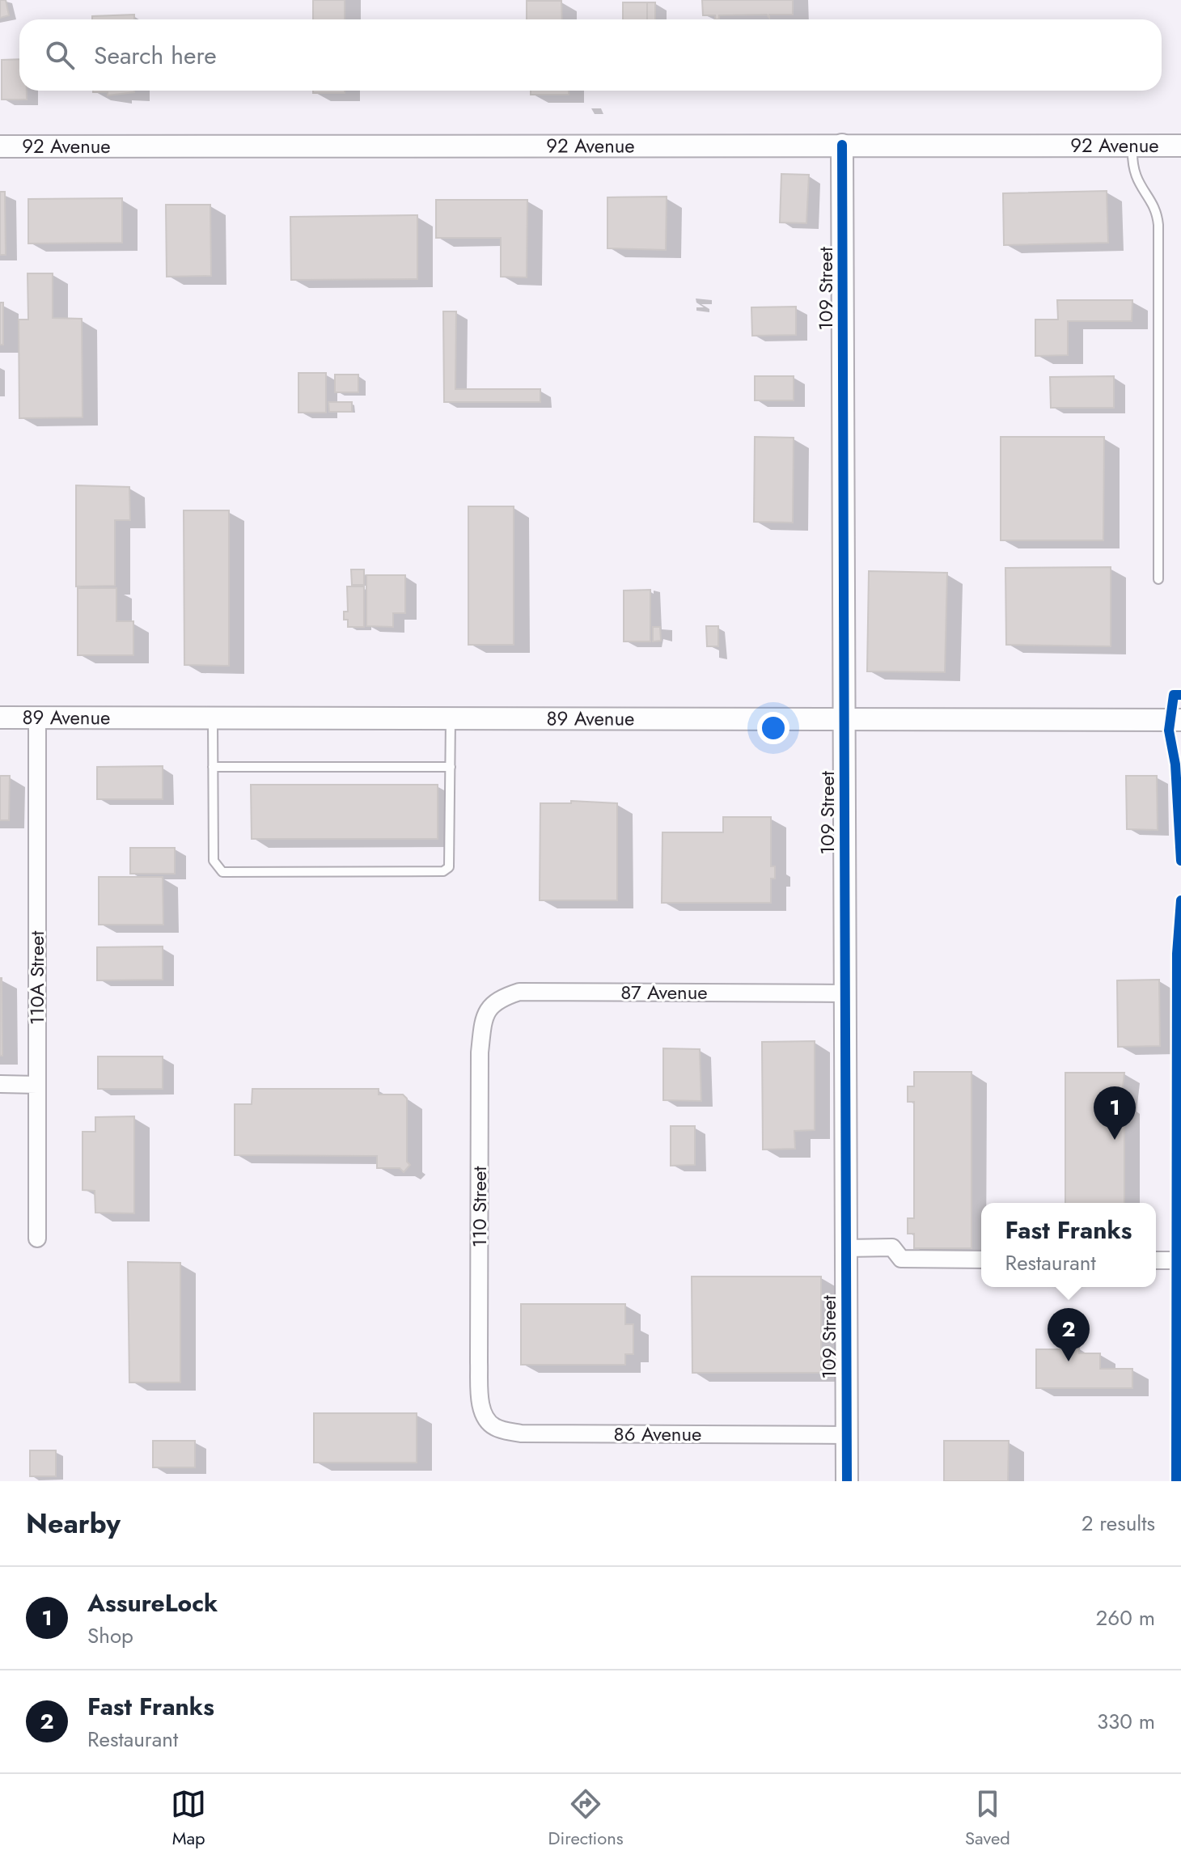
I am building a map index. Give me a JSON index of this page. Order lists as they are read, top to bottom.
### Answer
{
  "streets": {
    "street": [
      "92 Avenue",
      "109 Street",
      "89 Avenue",
      "110A Street",
      "87 Avenue",
      "110 Street",
      "86 Avenue"
    ]
  },
  "crossings": [
    ["92 Avenue", "109 Street"],
    ["109 Street", "89 Avenue"],
    ["109 Street", "87 Avenue"],
    ["109 Street", "86 Avenue"],
    ["89 Avenue", "110A Street"],
    ["87 Avenue", "110 Street"],
    ["110 Street", "86 Avenue"]
  ],
  "page": {
    "search": "Search here",
    "pins": ["1", "2"],
    "popup": ["Fast Franks", "Restaurant"],
    "heading": ["Nearby", "2 results"],
    "list": [
      {
        "mark": "1",
        "name": "AssureLock",
        "note": "Shop",
        "value": "260 m"
      },
      {
        "mark": "2",
        "name": "Fast Franks",
        "note": "Restaurant",
        "value": "330 m"
      }
    ],
    "nav": ["Map", "Directions", "Saved"]
  }
}
